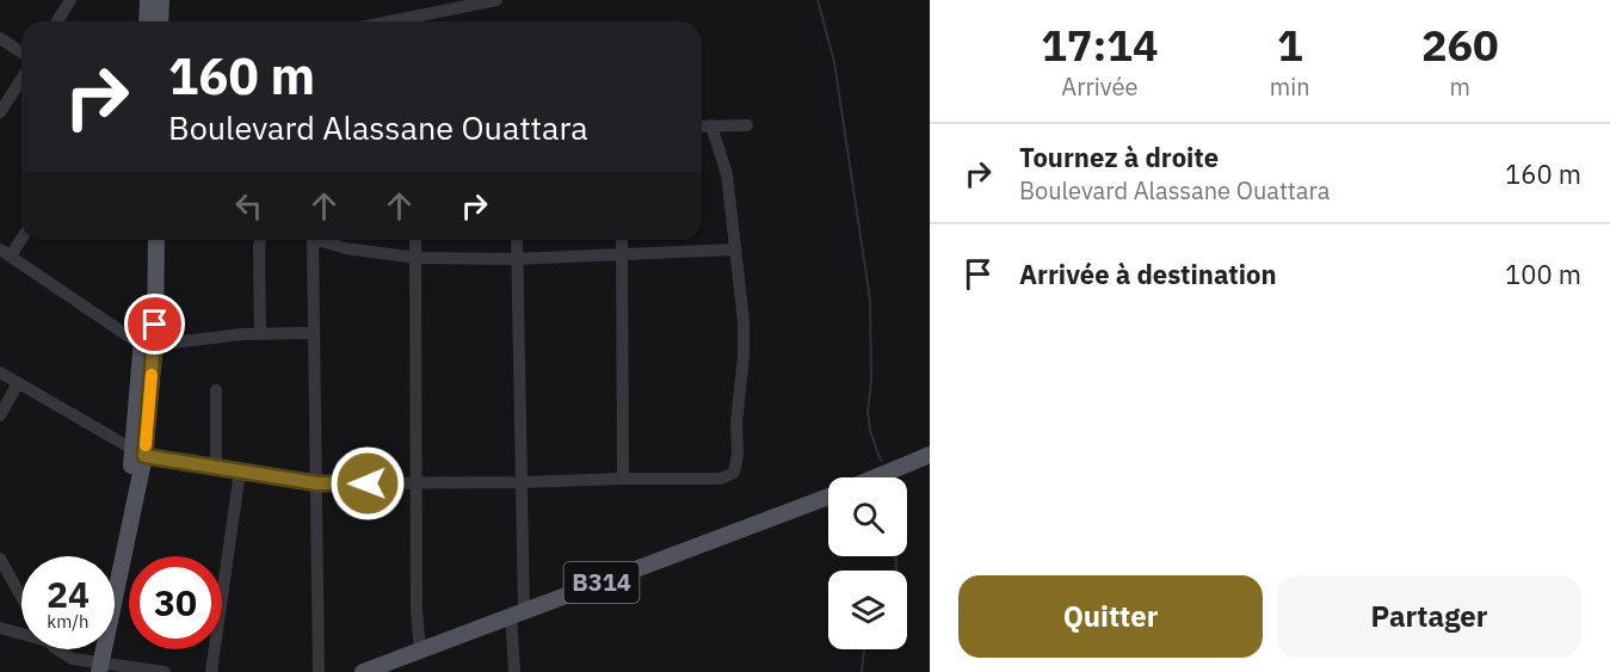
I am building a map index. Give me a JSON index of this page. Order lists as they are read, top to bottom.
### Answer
{
  "streets": {
    "main road": ["B314"]
  },
  "page": {
    "eta": [
      "17:14",
      "Arrivée",
      "1",
      "min",
      "260",
      "m"
    ],
    "turn": ["160 m", "Boulevard Alassane Ouattara"],
    "list": [
      {
        "name": "Tournez à droite",
        "note": "Boulevard Alassane Ouattara",
        "value": "160 m"
      },
      {
        "name": "Arrivée à destination",
        "value": "100 m"
      }
    ],
    "speed": "24 km/h",
    "limit": "30",
    "buttons": ["Quitter", "Partager"]
  }
}
